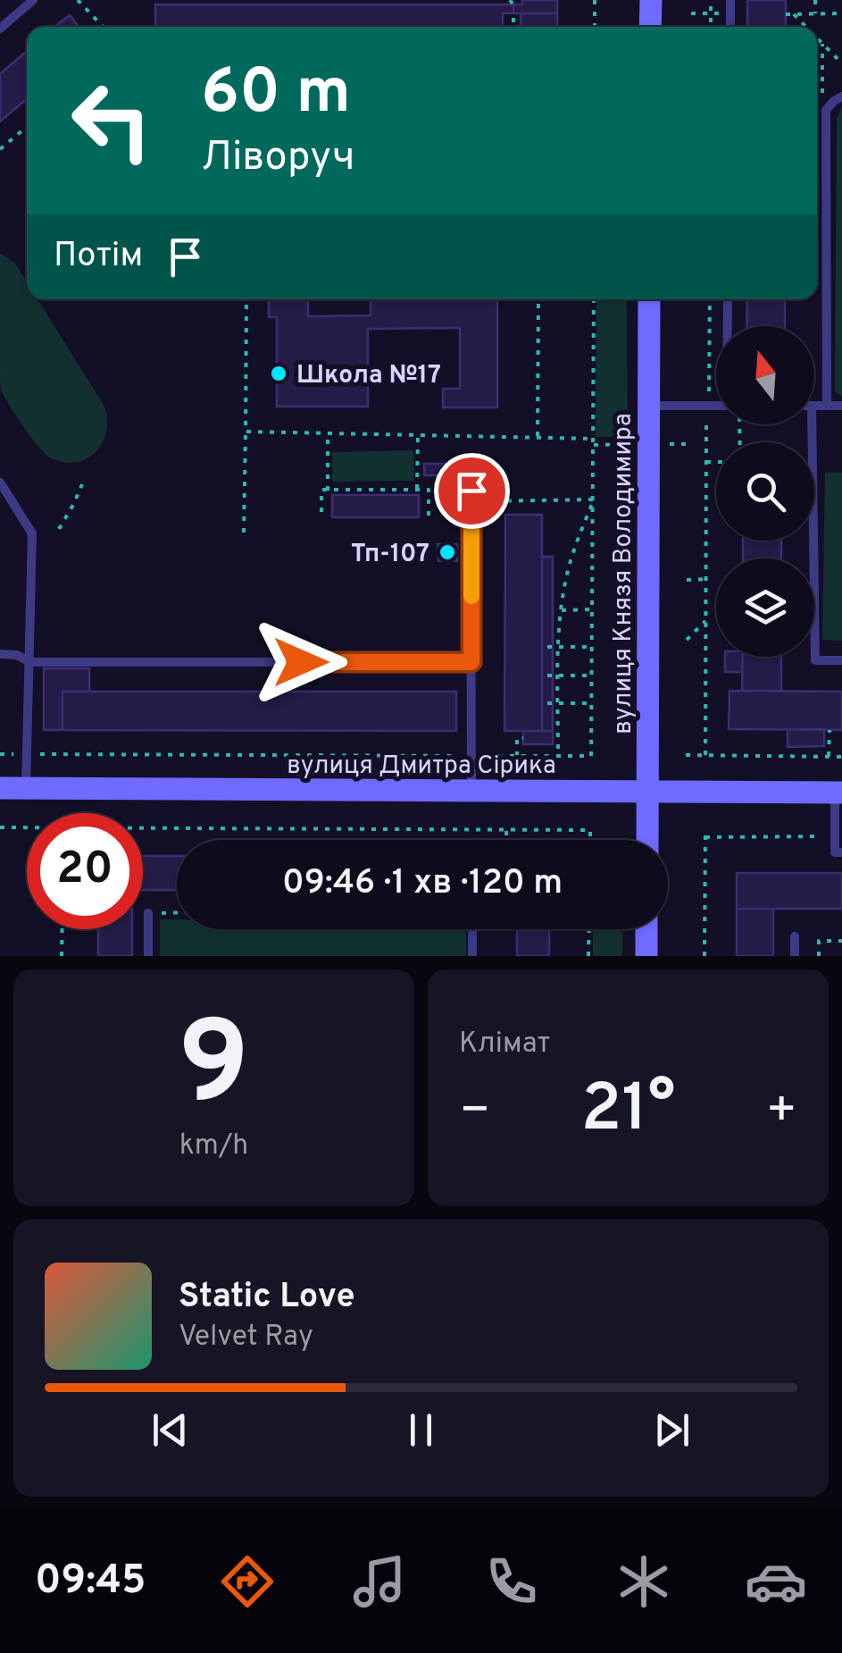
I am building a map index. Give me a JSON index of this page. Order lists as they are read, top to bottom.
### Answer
{
  "streets": {
    "street": ["вулиця Князя Володимира", "вулиця Дмитра Сірика"]
  },
  "crossings": [
    ["вулиця Князя Володимира", "вулиця Дмитра Сірика"]
  ],
  "places": ["Школа №17", "Тп-107"],
  "north": "top",
  "page": {
    "turn": ["60 m", "Ліворуч"],
    "then": "Потім",
    "limit": "20",
    "trip": "09:46 · 1 хв · 120 m",
    "tile": [
      ["9", "km/h"],
      "Клімат"
    ],
    "heat": ["−", "21°", "+"],
    "song": ["Static Love", "Velvet Ray"],
    "tabs": "09:45"
  }
}
